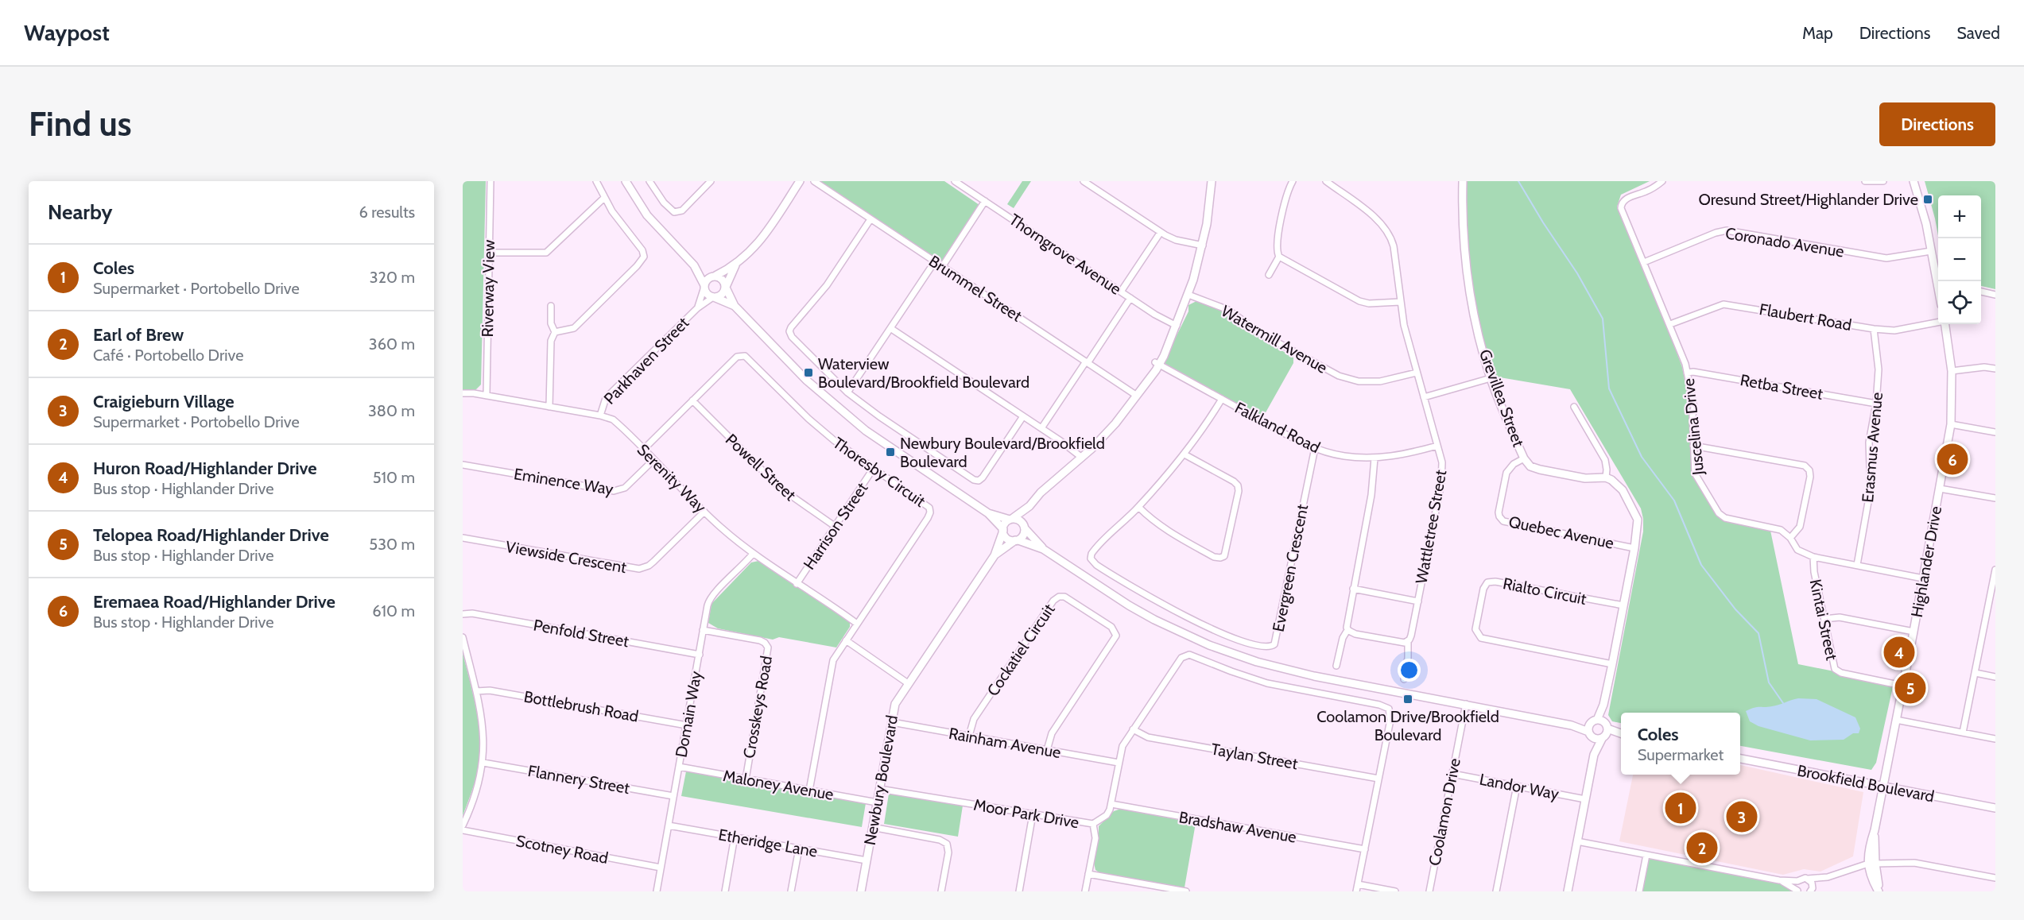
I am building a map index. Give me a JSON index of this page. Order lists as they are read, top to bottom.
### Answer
{
  "streets": {
    "street": [
      "Coronado Avenue",
      "Thorngrove Avenue",
      "Riverway View",
      "Brummel Street",
      "Flaubert Road",
      "Watermill Avenue",
      "Parkhaven Street",
      "Retba Street",
      "Grevillea Street",
      "Juscelina Drive",
      "Falkland Road",
      "Erasmus Avenue",
      "Powell Street",
      "Thoresby Circuit",
      "Serenity Way",
      "Eminence Way",
      "Harrison Street",
      "Wattletree Street",
      "Quebec Avenue",
      "Viewside Crescent",
      "Highlander Drive",
      "Evergreen Crescent",
      "Rialto Circuit",
      "Kintai Street",
      "Penfold Street",
      "Cockatiel Circuit",
      "Bottlebrush Road",
      "Crosskeys Road",
      "Domain Way",
      "Rainham Avenue",
      "Taylan Street",
      "Flannery Street",
      "Newbury Boulevard",
      "Brookfield Boulevard",
      "Maloney Avenue",
      "Landor Way",
      "Coolamon Drive",
      "Moor Park Drive",
      "Bradshaw Avenue",
      "Etheridge Lane",
      "Scotney Road"
    ]
  },
  "crossings": [
    ["Coronado Avenue", "Juscelina Drive"],
    ["Riverway View", "Serenity Way"],
    ["Flaubert Road", "Juscelina Drive"],
    ["Flaubert Road", "Erasmus Avenue"],
    ["Watermill Avenue", "Wattletree Street"],
    ["Parkhaven Street", "Serenity Way"],
    ["Retba Street", "Juscelina Drive"],
    ["Retba Street", "Erasmus Avenue"],
    ["Grevillea Street", "Quebec Avenue"],
    ["Juscelina Drive", "Erasmus Avenue"],
    ["Juscelina Drive", "Highlander Drive"],
    ["Juscelina Drive", "Kintai Street"],
    ["Falkland Road", "Wattletree Street"],
    ["Falkland Road", "Evergreen Crescent"],
    ["Powell Street", "Thoresby Circuit"],
    ["Powell Street", "Harrison Street"],
    ["Thoresby Circuit", "Serenity Way"],
    ["Thoresby Circuit", "Harrison Street"],
    ["Thoresby Circuit", "Maloney Avenue"],
    ["Serenity Way", "Eminence Way"],
    ["Serenity Way", "Harrison Street"],
    ["Serenity Way", "Viewside Crescent"],
    ["Serenity Way", "Domain Way"],
    ["Highlander Drive", "Kintai Street"],
    ["Highlander Drive", "Brookfield Boulevard"],
    ["Penfold Street", "Domain Way"],
    ["Cockatiel Circuit", "Rainham Avenue"],
    ["Bottlebrush Road", "Domain Way"],
    ["Crosskeys Road", "Domain Way"],
    ["Crosskeys Road", "Maloney Avenue"],
    ["Domain Way", "Flannery Street"],
    ["Domain Way", "Maloney Avenue"],
    ["Domain Way", "Etheridge Lane"],
    ["Domain Way", "Scotney Road"],
    ["Rainham Avenue", "Newbury Boulevard"],
    ["Newbury Boulevard", "Maloney Avenue"],
    ["Newbury Boulevard", "Moor Park Drive"],
    ["Newbury Boulevard", "Etheridge Lane"],
    ["Landor Way", "Coolamon Drive"],
    ["Moor Park Drive", "Bradshaw Avenue"]
  ],
  "places": {
    "transit": [
      "Oresund Street/Highlander Drive",
      "Waterview Boulevard/Brookfield Boulevard",
      "Newbury Boulevard/Brookfield Boulevard",
      "Coolamon Drive/Brookfield Boulevard"
    ]
  },
  "page": {
    "header": "Waypost",
    "nav": ["Map", "Directions", "Saved"],
    "buttons": "Directions",
    "title": "Find us",
    "heading": ["Nearby", "6 results"],
    "map_buttons": ["+", "−"],
    "list": [
      {
        "mark": "1",
        "name": "Coles",
        "note": "Supermarket · Portobello Drive",
        "value": "320 m"
      },
      {
        "mark": "2",
        "name": "Earl of Brew",
        "note": "Café · Portobello Drive",
        "value": "360 m"
      },
      {
        "mark": "3",
        "name": "Craigieburn Village",
        "note": "Supermarket · Portobello Drive",
        "value": "380 m"
      },
      {
        "mark": "4",
        "name": "Huron Road/Highlander Drive",
        "note": "Bus stop · Highlander Drive",
        "value": "510 m"
      },
      {
        "mark": "5",
        "name": "Telopea Road/Highlander Drive",
        "note": "Bus stop · Highlander Drive",
        "value": "530 m"
      },
      {
        "mark": "6",
        "name": "Eremaea Road/Highlander Drive",
        "note": "Bus stop · Highlander Drive",
        "value": "610 m"
      }
    ],
    "pins": [
      "6",
      "4",
      "5",
      "1",
      "3",
      "2"
    ],
    "popup": ["Coles", "Supermarket"]
  }
}
